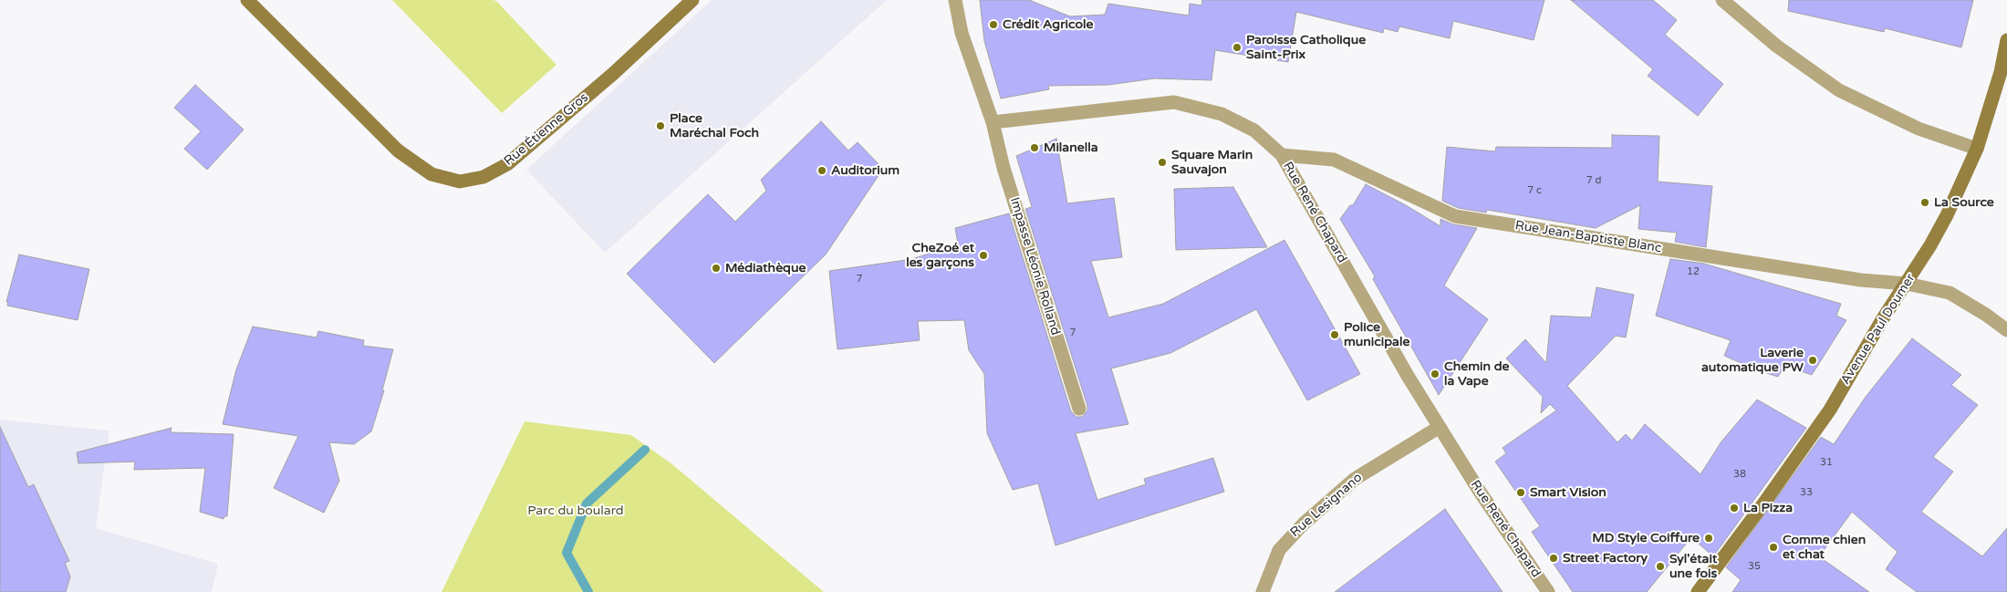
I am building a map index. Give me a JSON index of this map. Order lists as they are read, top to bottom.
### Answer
{
  "streets": {
    "main road": ["Rue Étienne Gros", "Avenue Paul Doumer"],
    "street": [
      "Rue René Chapard",
      "Rue Jean-Baptiste Blanc",
      "Impasse Léonie Rolland",
      "Rue Lesignano"
    ]
  },
  "crossings": [
    ["Rue René Chapard", "Rue Jean-Baptiste Blanc"],
    ["Rue René Chapard", "Impasse Léonie Rolland"],
    ["Rue René Chapard", "Rue Lesignano"],
    ["Rue Jean-Baptiste Blanc", "Avenue Paul Doumer"]
  ],
  "parks": ["Parc du boulard"],
  "places": [
    "Crédit Agricole",
    "Paroisse Catholique Saint-Prix",
    "Place Maréchal Foch",
    "Milanella",
    "Square Marin Sauvajon",
    "Auditorium",
    "La Source",
    "CheZoé et les garçons",
    "Médiathèque",
    "Police municipale",
    "Laverie automatique PW",
    "Chemin de la Vape",
    "Smart Vision",
    "La Pizza",
    "MD Style Coiffure",
    "Comme chien et chat",
    "Street Factory",
    "Syl'était une fois"
  ],
  "house_numbers": [
    "7 d",
    "7 c",
    "12",
    "7",
    "7",
    "31",
    "38",
    "33",
    "35"
  ]
}
